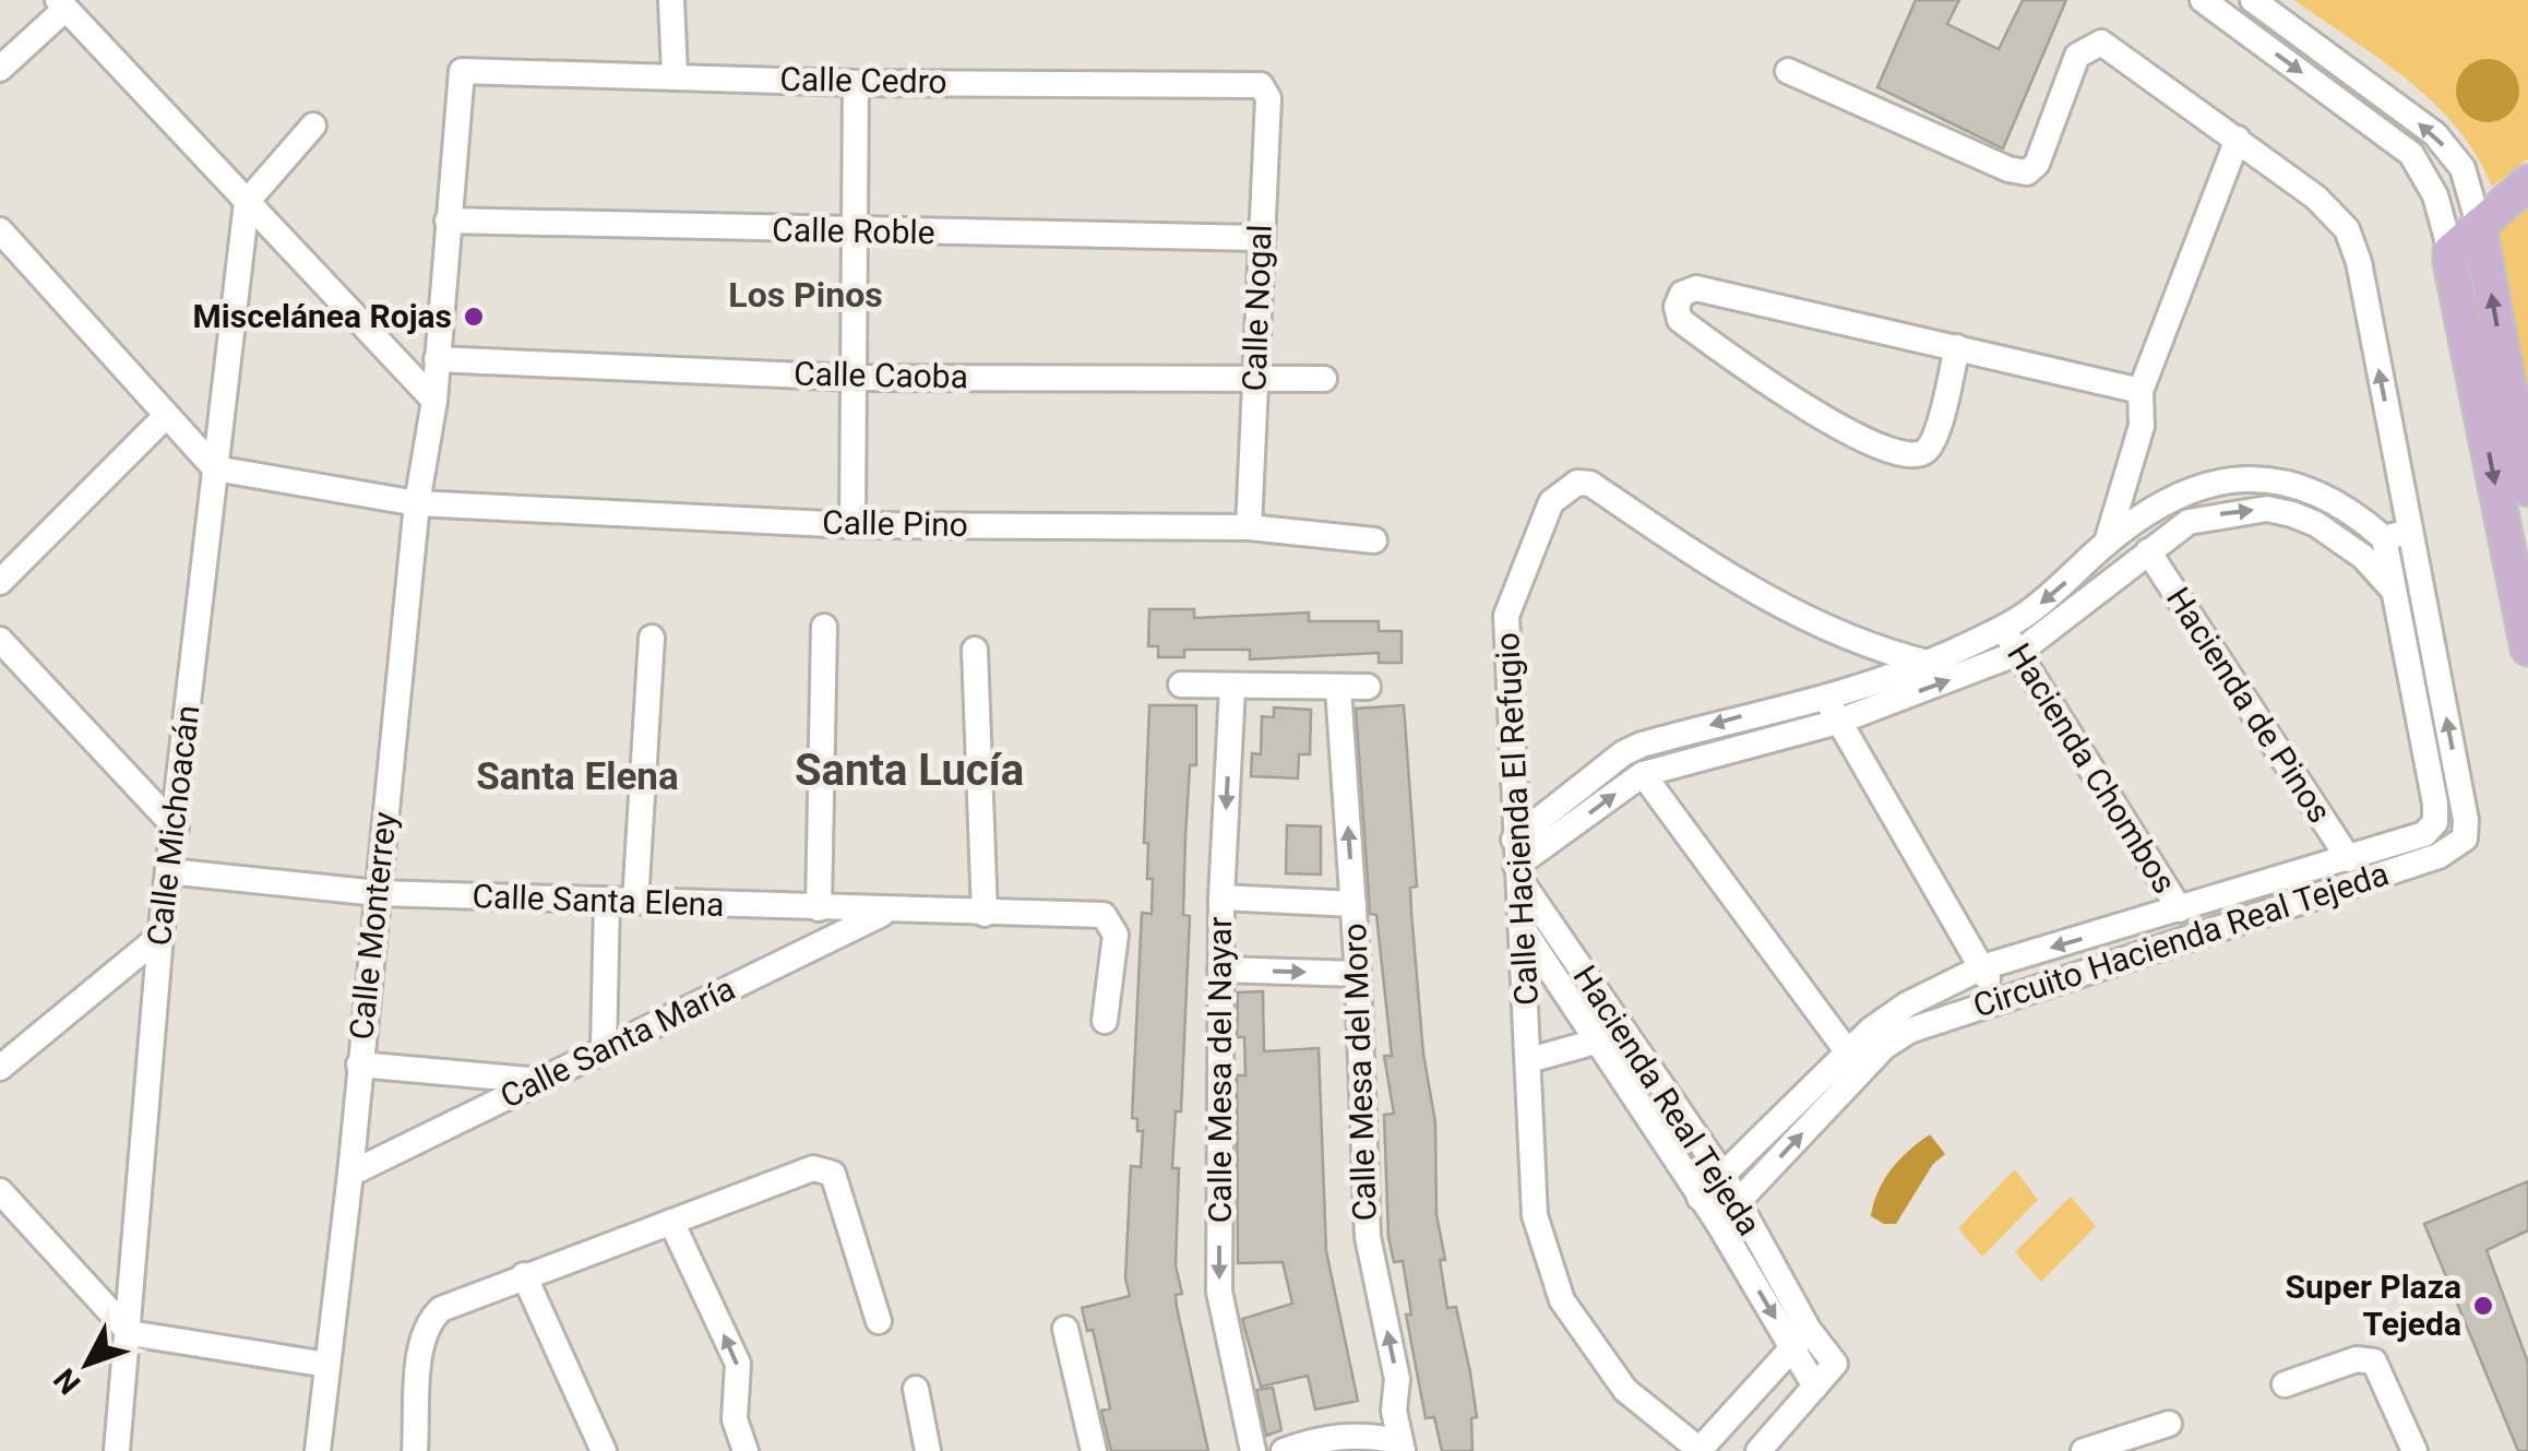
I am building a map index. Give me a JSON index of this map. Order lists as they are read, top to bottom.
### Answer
{
  "streets": {
    "street": [
      "Calle Cedro",
      "Calle Roble",
      "Calle Nogal",
      "Calle Caoba",
      "Calle Pino",
      "Hacienda de Pinos",
      "Hacienda Chombos",
      "Calle Hacienda El Refugio",
      "Calle Michoacán",
      "Calle Santa Elena",
      "Calle Monterrey",
      "Circuito Hacienda Real Tejeda",
      "Calle Santa María",
      "Calle Mesa del Nayar",
      "Calle Mesa del Moro",
      "Hacienda Real Tejeda"
    ]
  },
  "crossings": [
    ["Calle Cedro", "Calle Nogal"],
    ["Calle Cedro", "Calle Monterrey"],
    ["Calle Roble", "Calle Nogal"],
    ["Calle Roble", "Calle Monterrey"],
    ["Calle Nogal", "Calle Caoba"],
    ["Calle Nogal", "Calle Pino"],
    ["Calle Caoba", "Calle Monterrey"],
    ["Calle Pino", "Calle Michoacán"],
    ["Calle Pino", "Calle Monterrey"],
    ["Hacienda de Pinos", "Circuito Hacienda Real Tejeda"],
    ["Hacienda Chombos", "Circuito Hacienda Real Tejeda"],
    ["Calle Hacienda El Refugio", "Hacienda Real Tejeda"],
    ["Calle Michoacán", "Calle Santa Elena"],
    ["Calle Santa Elena", "Calle Monterrey"],
    ["Calle Santa Elena", "Calle Santa María"],
    ["Calle Monterrey", "Calle Santa María"],
    ["Circuito Hacienda Real Tejeda", "Hacienda Real Tejeda"]
  ],
  "one_way": ["Calle Mesa del Nayar", "Calle Mesa del Moro"],
  "districts": ["Los Pinos", "Santa Lucía", "Santa Elena"],
  "places": ["Miscelánea Rojas", "Super Plaza Tejeda"],
  "north": "bottom left"
}
